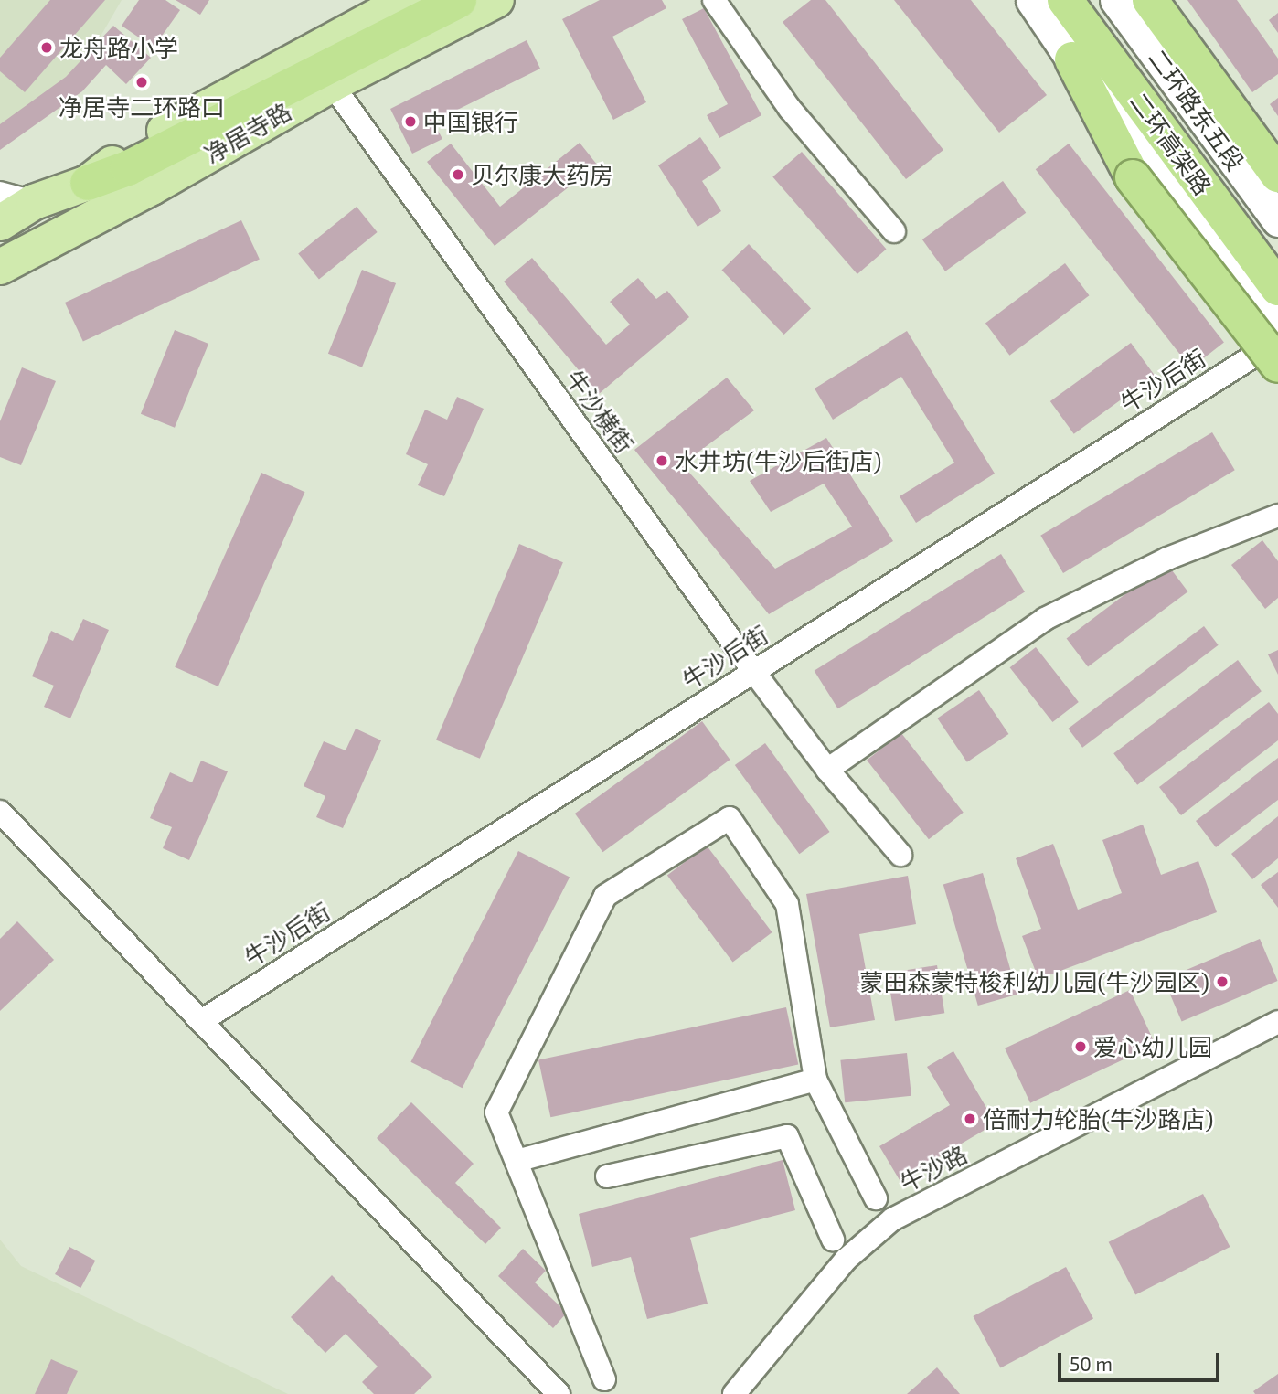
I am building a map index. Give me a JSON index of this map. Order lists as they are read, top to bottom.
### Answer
{
  "streets": {
    "highway": ["二环高架路"],
    "main road": ["二环路东五段", "净居寺路"],
    "street": ["牛沙后街", "牛沙横街", "牛沙路"]
  },
  "crossings": [
    ["净居寺路", "牛沙横街"],
    ["牛沙后街", "牛沙横街"]
  ],
  "places": [
    "龙舟路小学",
    "净居寺二环路口",
    "中国银行",
    "贝尔康大药房",
    "水井坊(牛沙后街店)",
    "蒙田森蒙特梭利幼儿园(牛沙园区)",
    "爱心幼儿园",
    "倍耐力轮胎(牛沙路店)"
  ],
  "scale_bar": "50 m"
}
